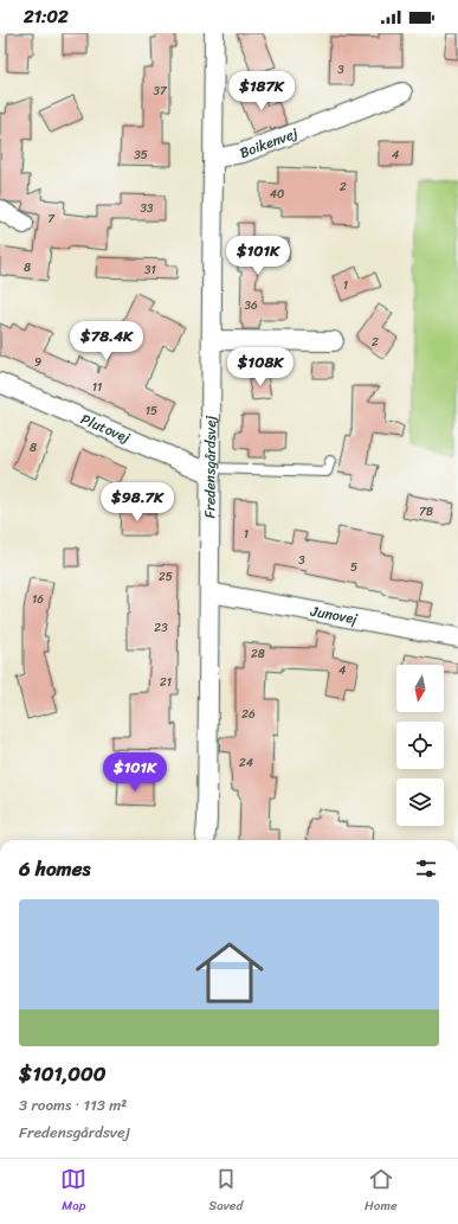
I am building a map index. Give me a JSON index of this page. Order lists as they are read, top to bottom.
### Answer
{
  "streets": {
    "street": [
      "Boikenvej",
      "Plutovej",
      "Fredensgårdsvej",
      "Junovej"
    ]
  },
  "crossings": [
    ["Boikenvej", "Fredensgårdsvej"],
    ["Plutovej", "Fredensgårdsvej"],
    ["Fredensgårdsvej", "Junovej"]
  ],
  "house_numbers": [
    "3",
    "37",
    "35",
    "4",
    "2",
    "40",
    "33",
    "7",
    "8",
    "31",
    "1",
    "36",
    "2",
    "9",
    "11",
    "15",
    "8",
    "7B",
    "1",
    "3",
    "5",
    "25",
    "16",
    "23",
    "28",
    "4",
    "21",
    "26",
    "24"
  ],
  "north": "bottom",
  "page": {
    "status": "21:02",
    "price": [
      "$187K",
      "$101K",
      "$78.4K",
      "$108K",
      "$98.7K",
      "$101K"
    ],
    "heading": "6 homes",
    "list": [
      {
        "name": "$101,000",
        "note": "3 rooms · 113 m² · Fredensgårdsvej"
      }
    ],
    "tabs": ["Map", "Saved", "Home"]
  }
}
